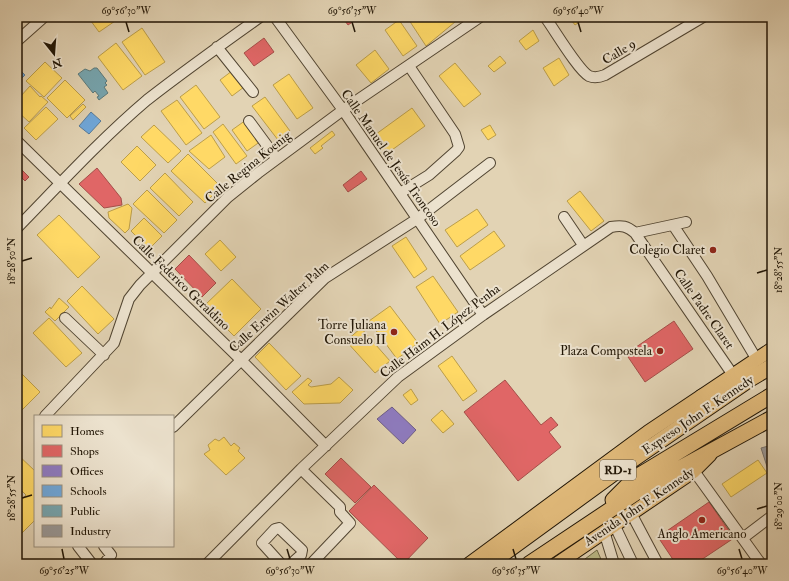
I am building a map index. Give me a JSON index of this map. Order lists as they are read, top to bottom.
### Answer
{
  "streets": {
    "highway": ["Expreso John F. Kennedy", "RD-1"],
    "main road": ["Avenida John F. Kennedy"],
    "street": [
      "Calle 9",
      "Calle Manuel de Jesús Troncoso",
      "Calle Regina Koenig",
      "Calle Federico Geraldino",
      "Calle Erwin Walter Palm",
      "Calle Padre Claret",
      "Calle Haim H. López Penha"
    ]
  },
  "crossings": [
    ["Calle Manuel de Jesús Troncoso", "Calle Regina Koenig"],
    ["Calle Manuel de Jesús Troncoso", "Calle Erwin Walter Palm"],
    ["Calle Manuel de Jesús Troncoso", "Calle Haim H. López Penha"],
    ["Calle Regina Koenig", "Calle Federico Geraldino"],
    ["Calle Federico Geraldino", "Calle Erwin Walter Palm"],
    ["Calle Federico Geraldino", "Calle Haim H. López Penha"],
    ["Calle Padre Claret", "Calle Haim H. López Penha"],
    ["Calle Padre Claret", "RD-1"],
    ["RD-1", "Avenida John F. Kennedy"]
  ],
  "places": [
    "Colegio Claret",
    "Torre Juliana Consuelo II",
    "Plaza Compostela",
    "Anglo Americano"
  ],
  "legend": [
    "Homes",
    "Shops",
    "Offices",
    "Schools",
    "Public",
    "Industry"
  ],
  "north": "bottom",
  "coordinates": [
    "69°56'30\"W",
    "69°56'35\"W",
    "69°56'40\"W",
    "18°28'50\"N",
    "18°28'55\"N",
    "18°29'00\"N",
    "69°56'25\"W"
  ]
}
